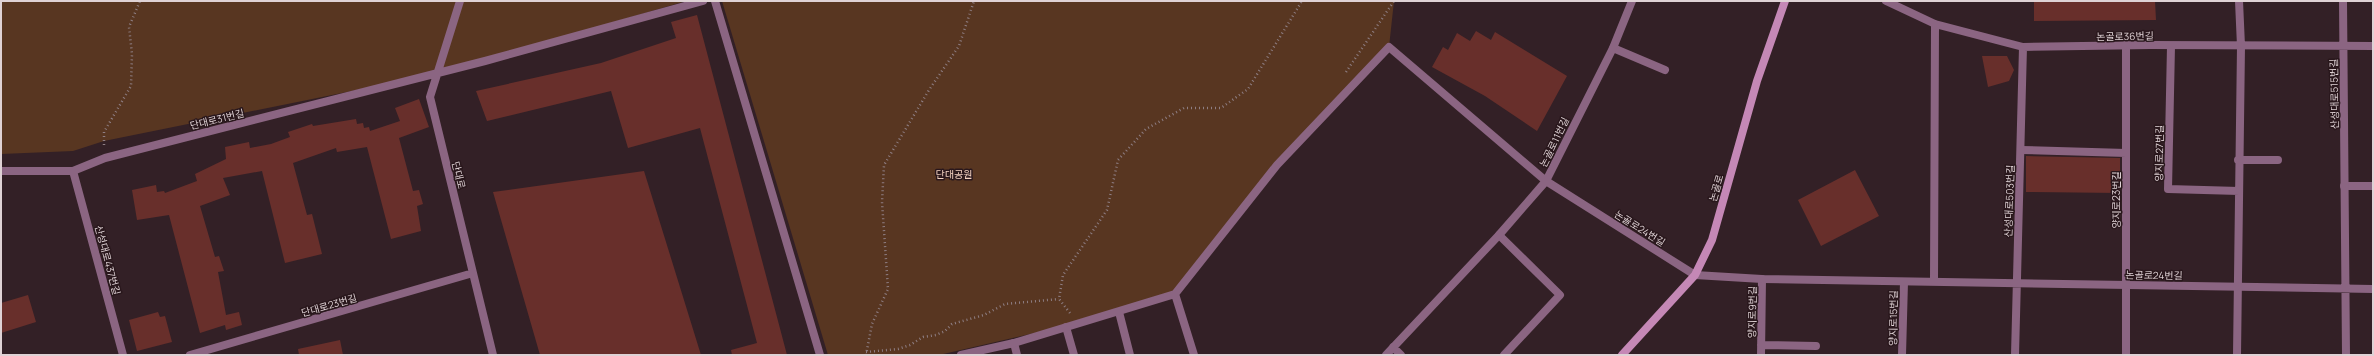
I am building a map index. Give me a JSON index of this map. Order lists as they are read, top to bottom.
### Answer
{
  "streets": {
    "street": [
      "논골로36번길",
      "산성대로515번길",
      "단대로31번길",
      "논골로11번길",
      "양지로27번길",
      "단대로",
      "논골로",
      "양지로23번길",
      "산성대로503번길",
      "논골로24번길",
      "산성대로437번길",
      "단대로23번길",
      "양지로9번길",
      "양지로15번길"
    ]
  },
  "crossings": [
    ["논골로36번길", "산성대로515번길"],
    ["논골로36번길", "양지로27번길"],
    ["논골로36번길", "양지로23번길"],
    ["논골로36번길", "산성대로503번길"],
    ["산성대로515번길", "논골로24번길"],
    ["단대로31번길", "단대로"],
    ["단대로31번길", "산성대로437번길"],
    ["논골로11번길", "논골로24번길"],
    ["단대로", "단대로23번길"],
    ["논골로", "논골로24번길"],
    ["양지로23번길", "논골로24번길"],
    ["산성대로503번길", "논골로24번길"],
    ["논골로24번길", "양지로9번길"],
    ["논골로24번길", "양지로15번길"]
  ],
  "parks": ["단대공원"]
}
